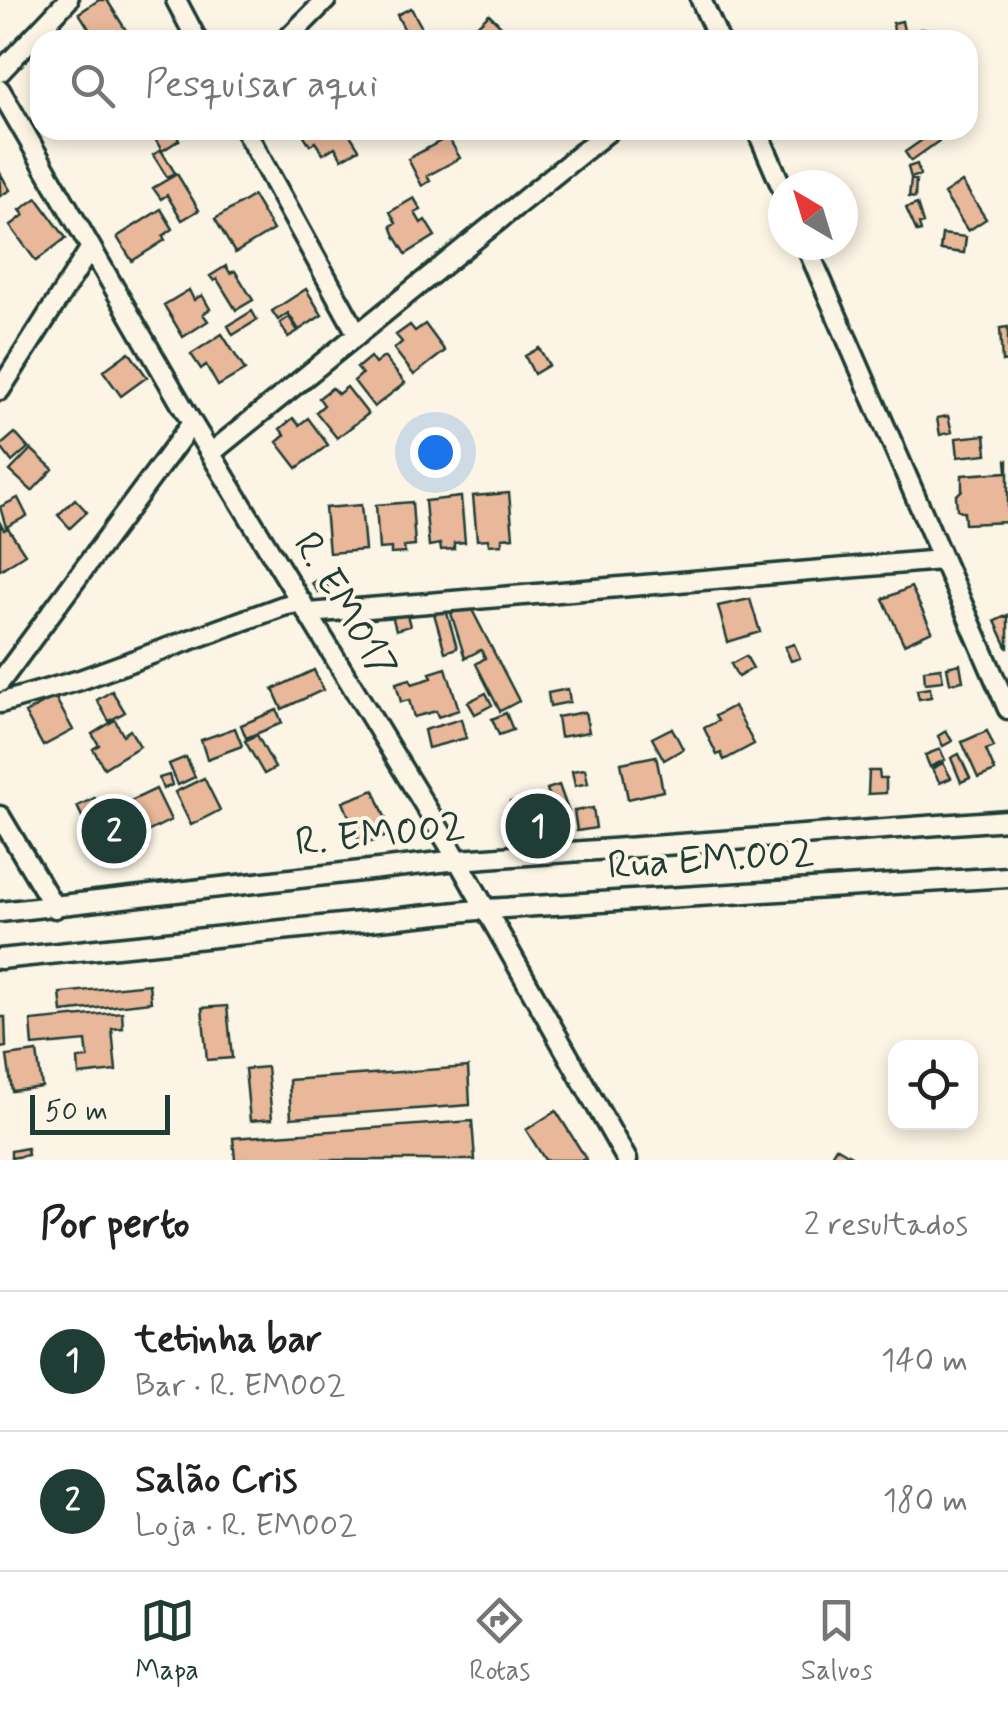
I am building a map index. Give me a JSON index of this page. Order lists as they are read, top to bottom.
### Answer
{
  "streets": {
    "street": ["R. EM017", "R. EM002", "Rua EM.002"]
  },
  "crossings": [
    ["R. EM017", "R. EM002"],
    ["R. EM017", "Rua EM.002"]
  ],
  "scale_bar": "50 m",
  "north": "top left",
  "page": {
    "search": "Pesquisar aqui",
    "pins": ["1", "2"],
    "scale": "50 m",
    "heading": ["Por perto", "2 resultados"],
    "list": [
      {
        "mark": "1",
        "name": "tetinha bar",
        "note": "Bar · R. EM002",
        "value": "140 m"
      },
      {
        "mark": "2",
        "name": "Salão Cris",
        "note": "Loja · R. EM002",
        "value": "180 m"
      }
    ],
    "nav": ["Mapa", "Rotas", "Salvos"]
  }
}
